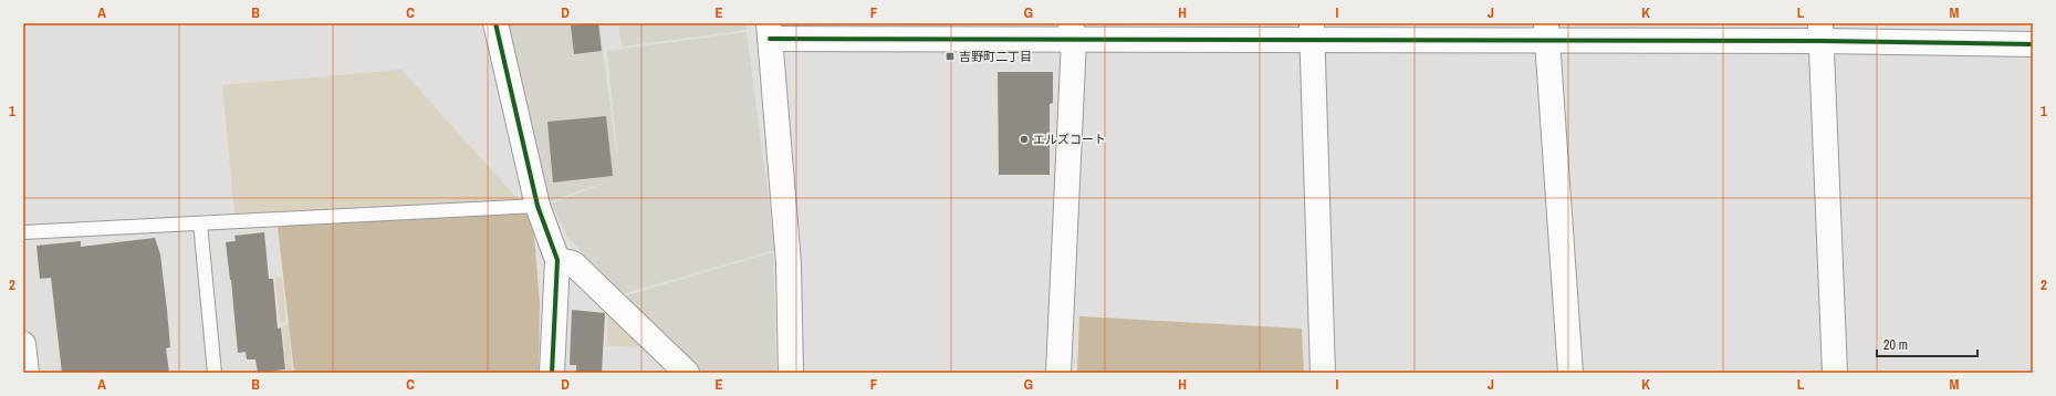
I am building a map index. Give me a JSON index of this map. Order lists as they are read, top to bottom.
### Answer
{
  "places": {
    "transit": ["吉野町二丁目"],
    "other": ["エルズコート"]
  },
  "scale_bar": "20 m",
  "grid": {
    "columns": [
      "A",
      "B",
      "C",
      "D",
      "E",
      "F",
      "G",
      "H",
      "I",
      "J",
      "K",
      "L",
      "M"
    ],
    "rows": ["1", "2"]
  }
}
